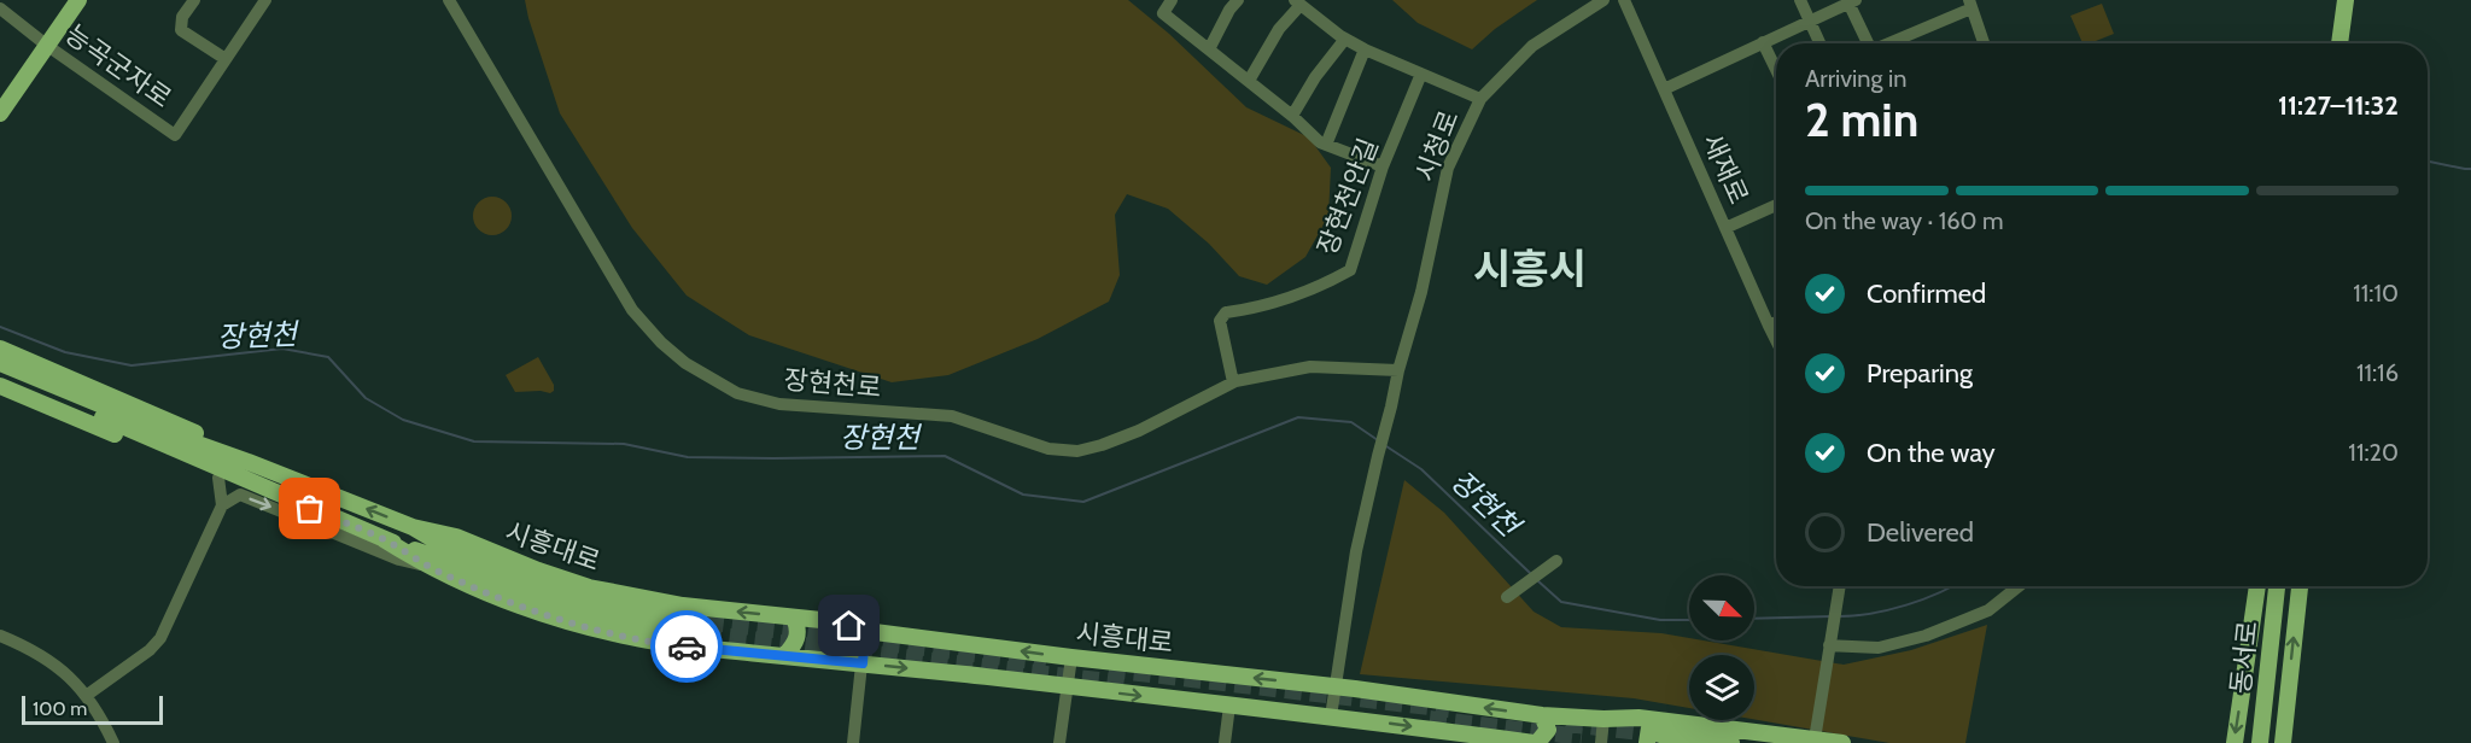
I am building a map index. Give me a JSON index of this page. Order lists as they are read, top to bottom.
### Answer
{
  "streets": {
    "main road": ["시흥대로", "동서로"],
    "street": [
      "능곡군자로",
      "시청로",
      "새재로",
      "장현천안길",
      "장현천로"
    ]
  },
  "crossings": [
    ["시청로", "장현천로"],
    ["시청로", "시흥대로"],
    ["장현천안길", "장현천로"]
  ],
  "districts": ["시흥시"],
  "water": ["장현천"],
  "scale_bar": "100 m",
  "north": "bottom right",
  "page": {
    "heading": ["2 min", "Arriving in", "11:27–11:32"],
    "bar": "On the way · 160 m",
    "list": [
      ["Confirmed", "11:10"],
      ["Preparing", "11:16"],
      ["On the way", "11:20"],
      "Delivered"
    ],
    "scale": "100 m"
  }
}
